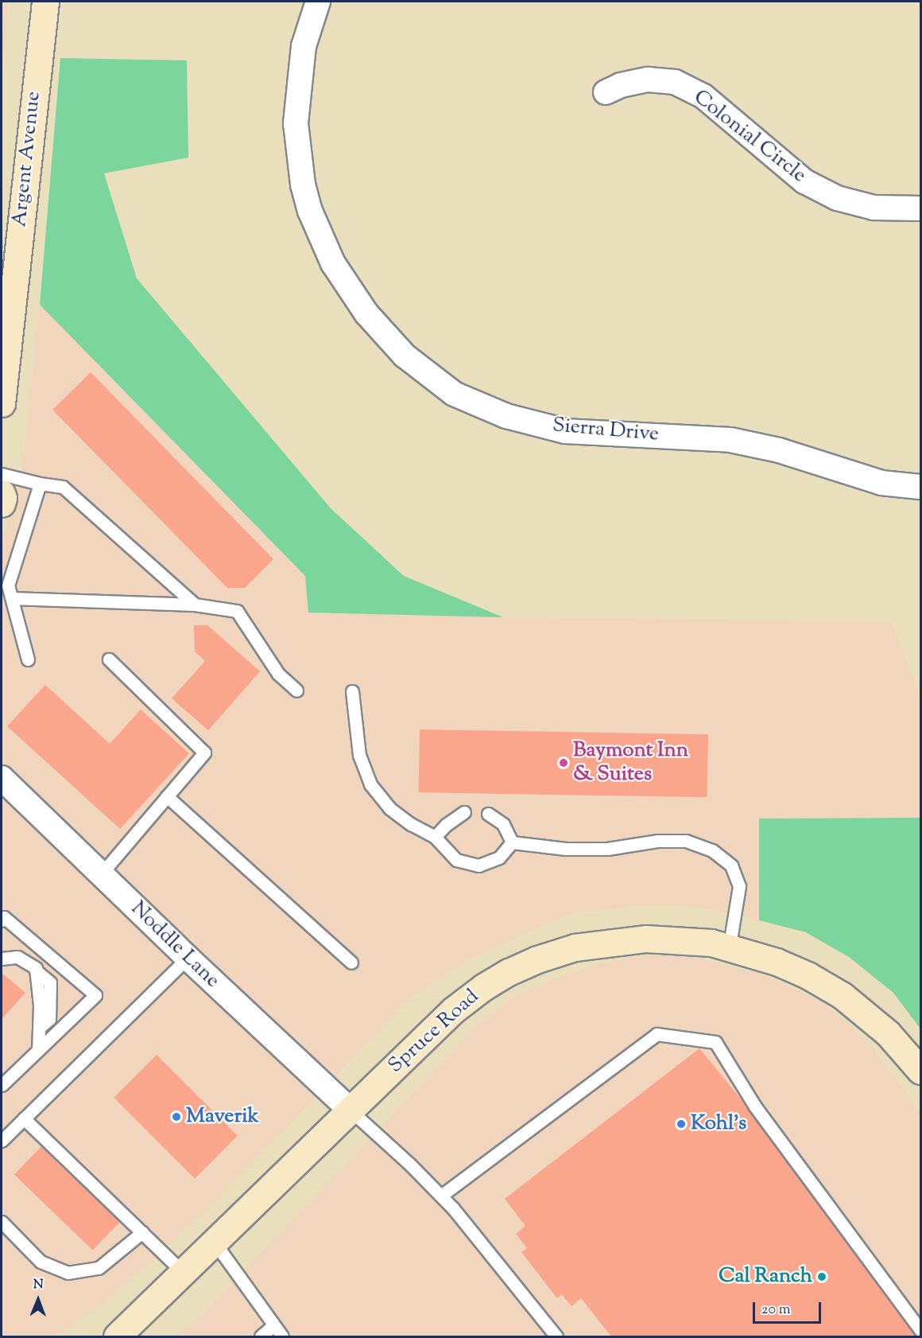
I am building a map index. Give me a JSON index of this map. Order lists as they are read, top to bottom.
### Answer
{
  "streets": {
    "main road": ["Argent Avenue", "Spruce Road"],
    "street": ["Colonial Circle", "Sierra Drive", "Noddle Lane"]
  },
  "crossings": [
    ["Noddle Lane", "Spruce Road"]
  ],
  "places": [
    "Baymont Inn & Suites",
    "Maverik",
    "Kohl's",
    "Cal Ranch"
  ],
  "scale_bar": "20 m",
  "north": "top"
}
